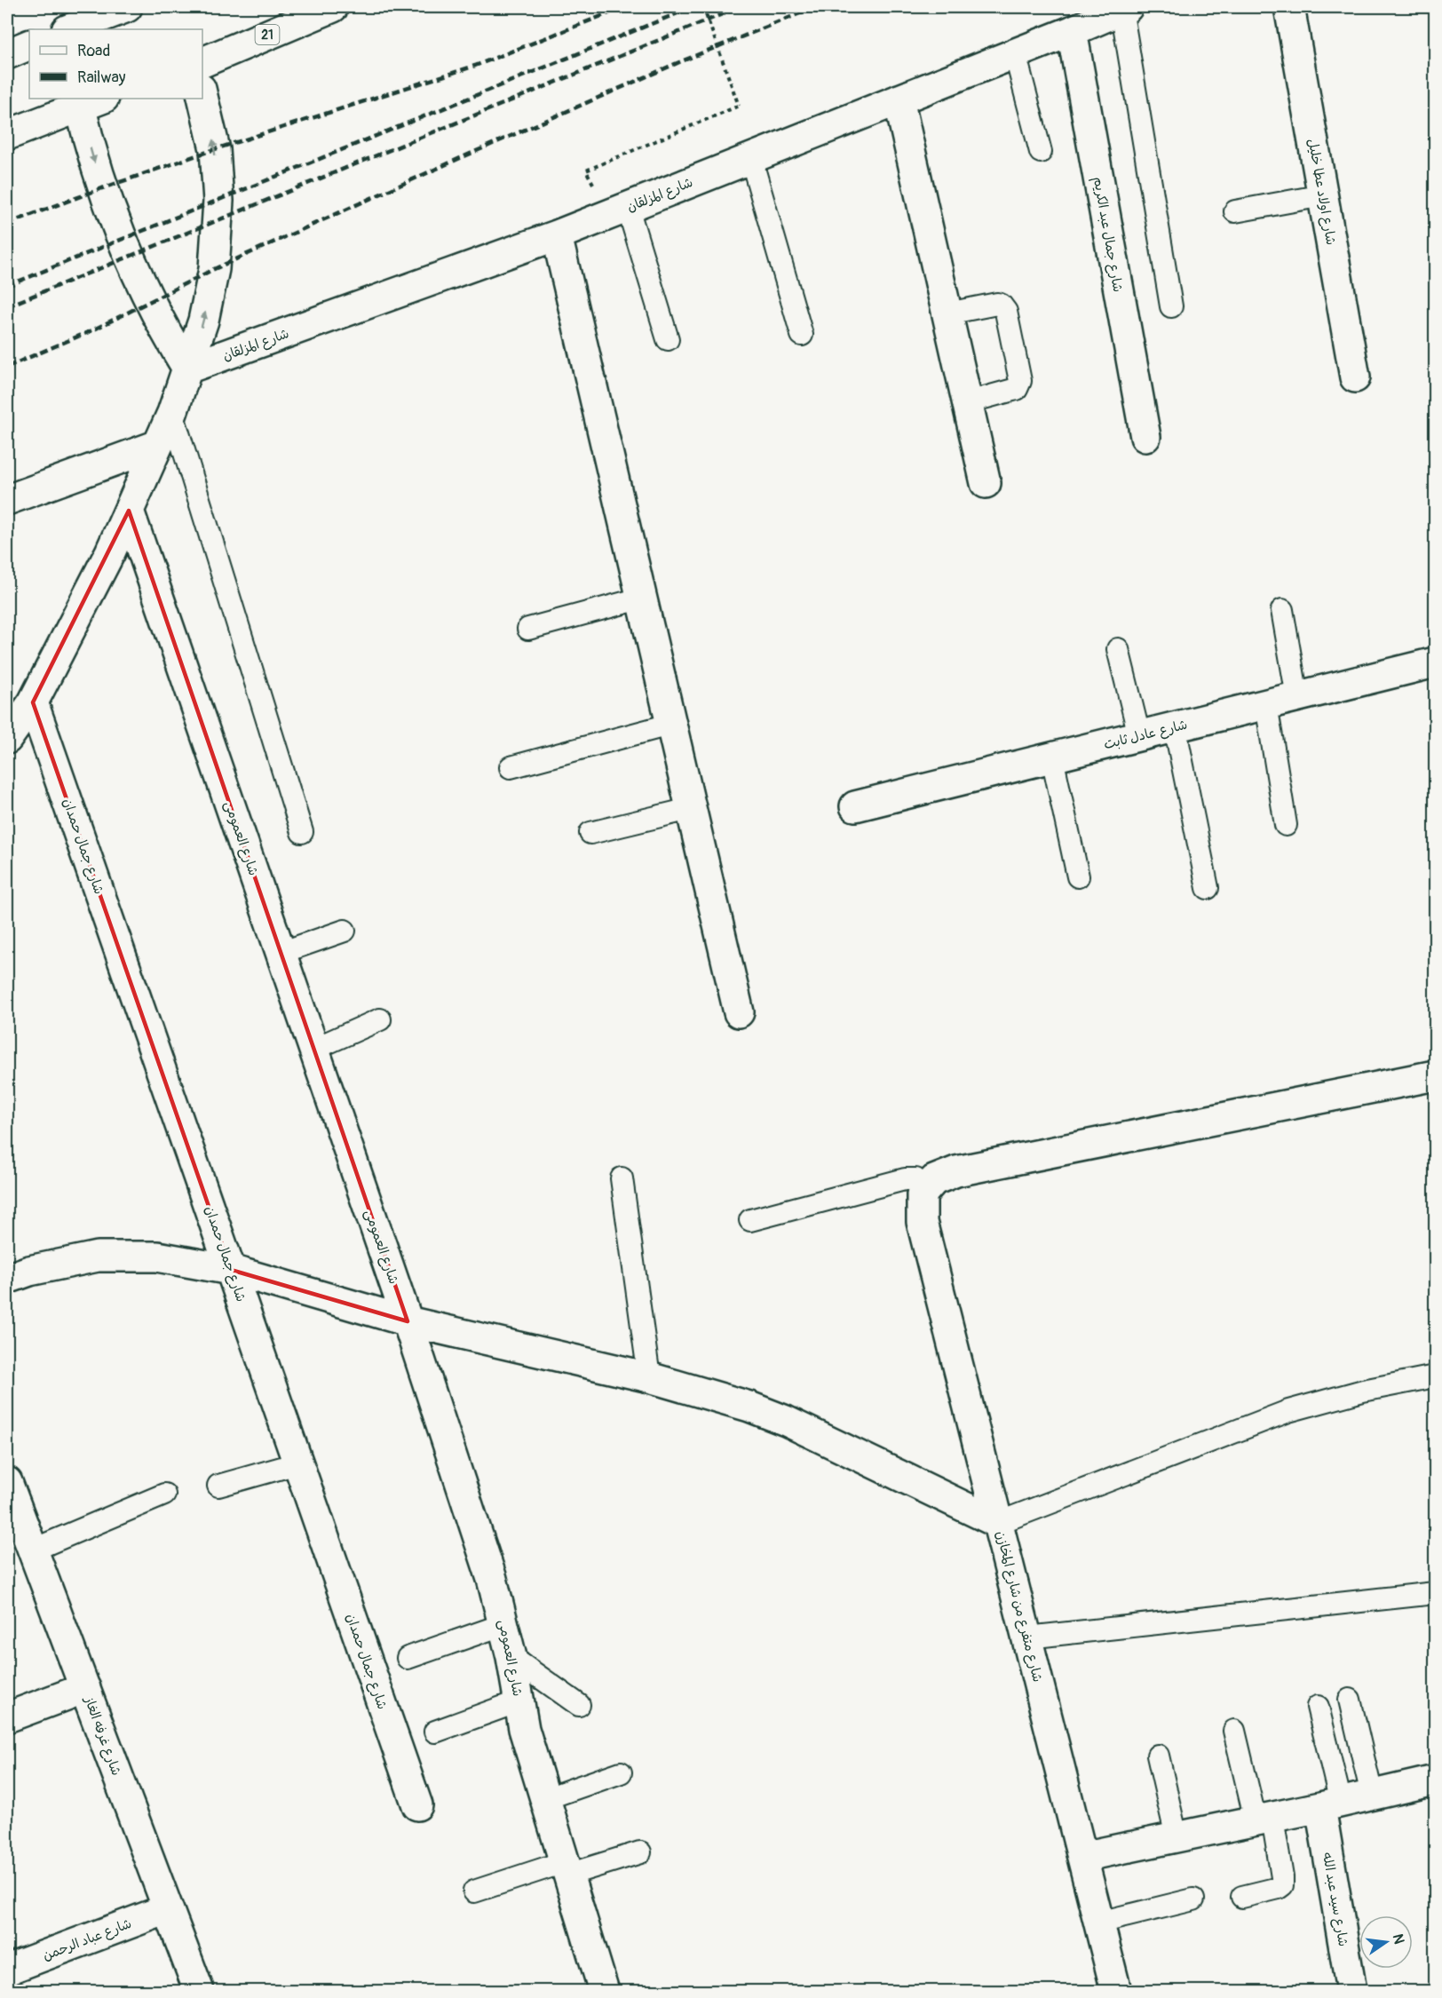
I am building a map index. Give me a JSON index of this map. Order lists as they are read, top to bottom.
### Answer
{
  "streets": {
    "main road": [
      "21",
      "شارع اولاد عطا خليل",
      "شارع المزلقان",
      "شارع جمال عبد الكريم",
      "شارع عادل ثابت",
      "شارع العمومى",
      "شارع جمال حمدان",
      "شارع متفرع من شارع المخازن",
      "شارع غرفه الغاز",
      "شارع سيد عبد الله",
      "شارع عباد الرحمن"
    ]
  },
  "crossings": [
    ["شارع المزلقان", "شارع جمال عبد الكريم"],
    ["شارع غرفه الغاز", "شارع عباد الرحمن"]
  ],
  "legend": ["Road", "Railway"],
  "north": "right"
}
